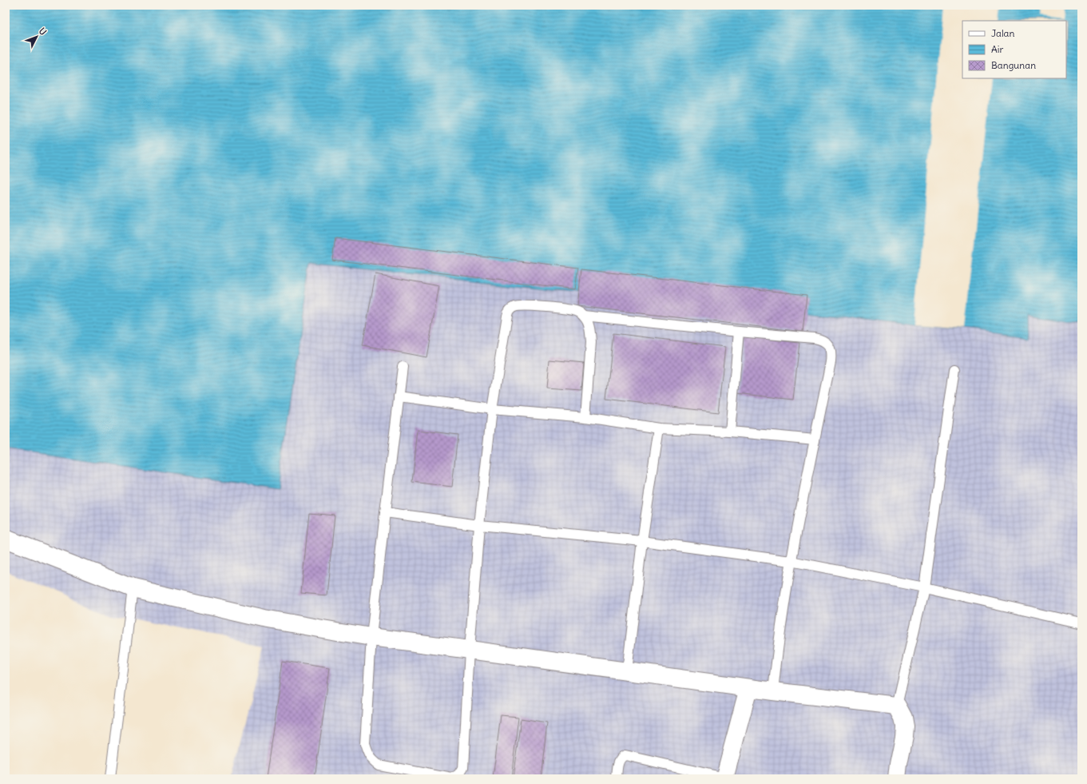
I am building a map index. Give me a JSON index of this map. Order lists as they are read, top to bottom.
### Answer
{
  "legend": ["Jalan", "Air", "Bangunan"],
  "north": "top right"
}
